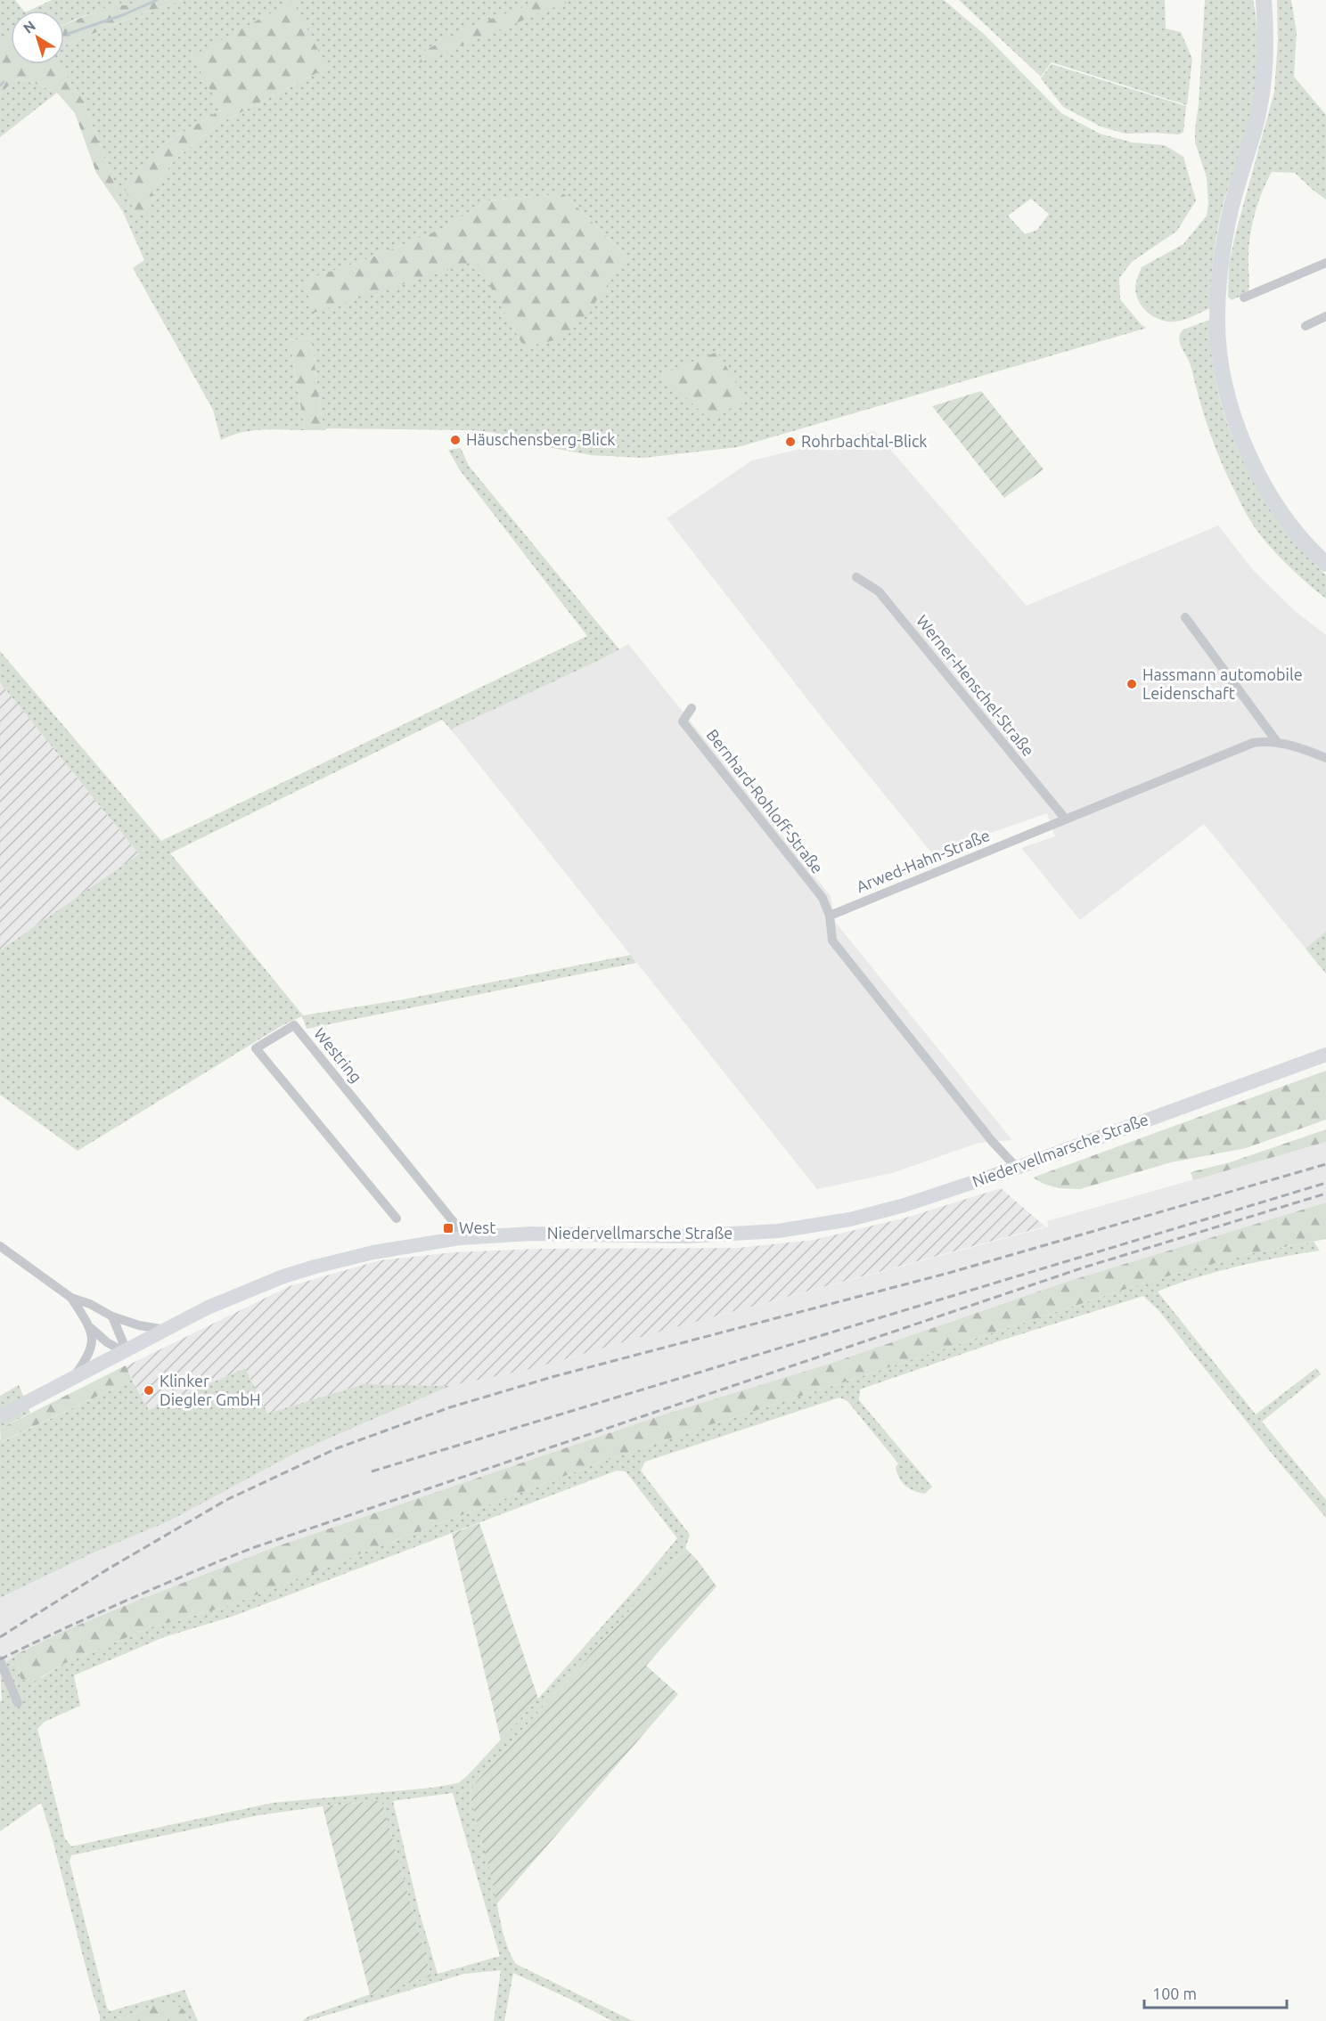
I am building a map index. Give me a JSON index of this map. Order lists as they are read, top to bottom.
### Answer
{
  "streets": {
    "main road": ["Niedervellmarsche Straße"],
    "street": [
      "Werner-Henschel-Straße",
      "Bernhard-Rohloff-Straße",
      "Arwed-Hahn-Straße",
      "Westring"
    ]
  },
  "crossings": [
    ["Werner-Henschel-Straße", "Arwed-Hahn-Straße"],
    ["Bernhard-Rohloff-Straße", "Arwed-Hahn-Straße"],
    ["Westring", "Niedervellmarsche Straße"]
  ],
  "places": {
    "other": [
      "Häuschensberg-Blick",
      "Rohrbachtal-Blick",
      "Hassmann automobile Leidenschaft",
      "Klinker Diegler GmbH"
    ],
    "transit": ["West"]
  },
  "scale_bar": "100 m",
  "north": "top left"
}
